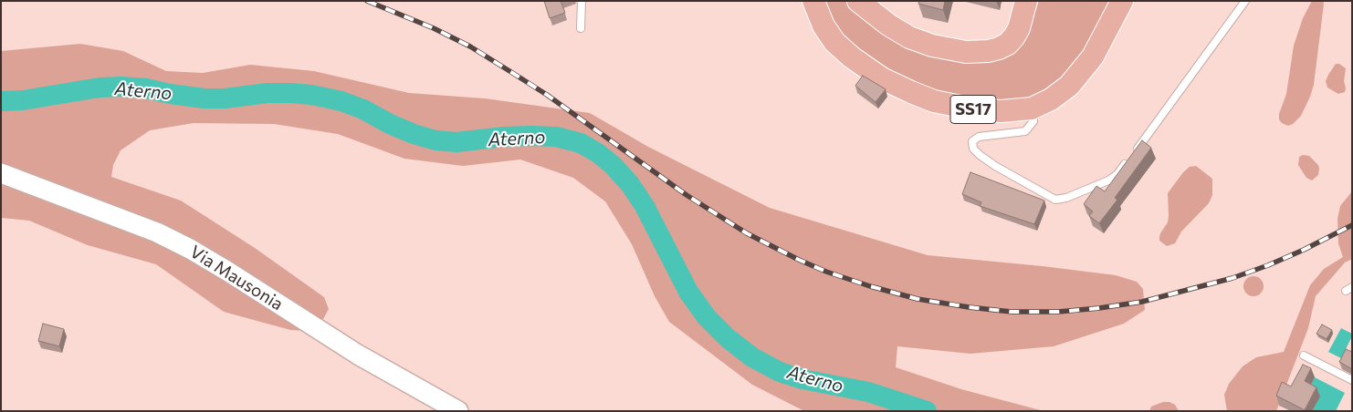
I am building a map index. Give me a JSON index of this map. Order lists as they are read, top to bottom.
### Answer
{
  "streets": {
    "main road": ["SS17", "Via Mausonia"]
  },
  "water": ["Aterno"]
}
